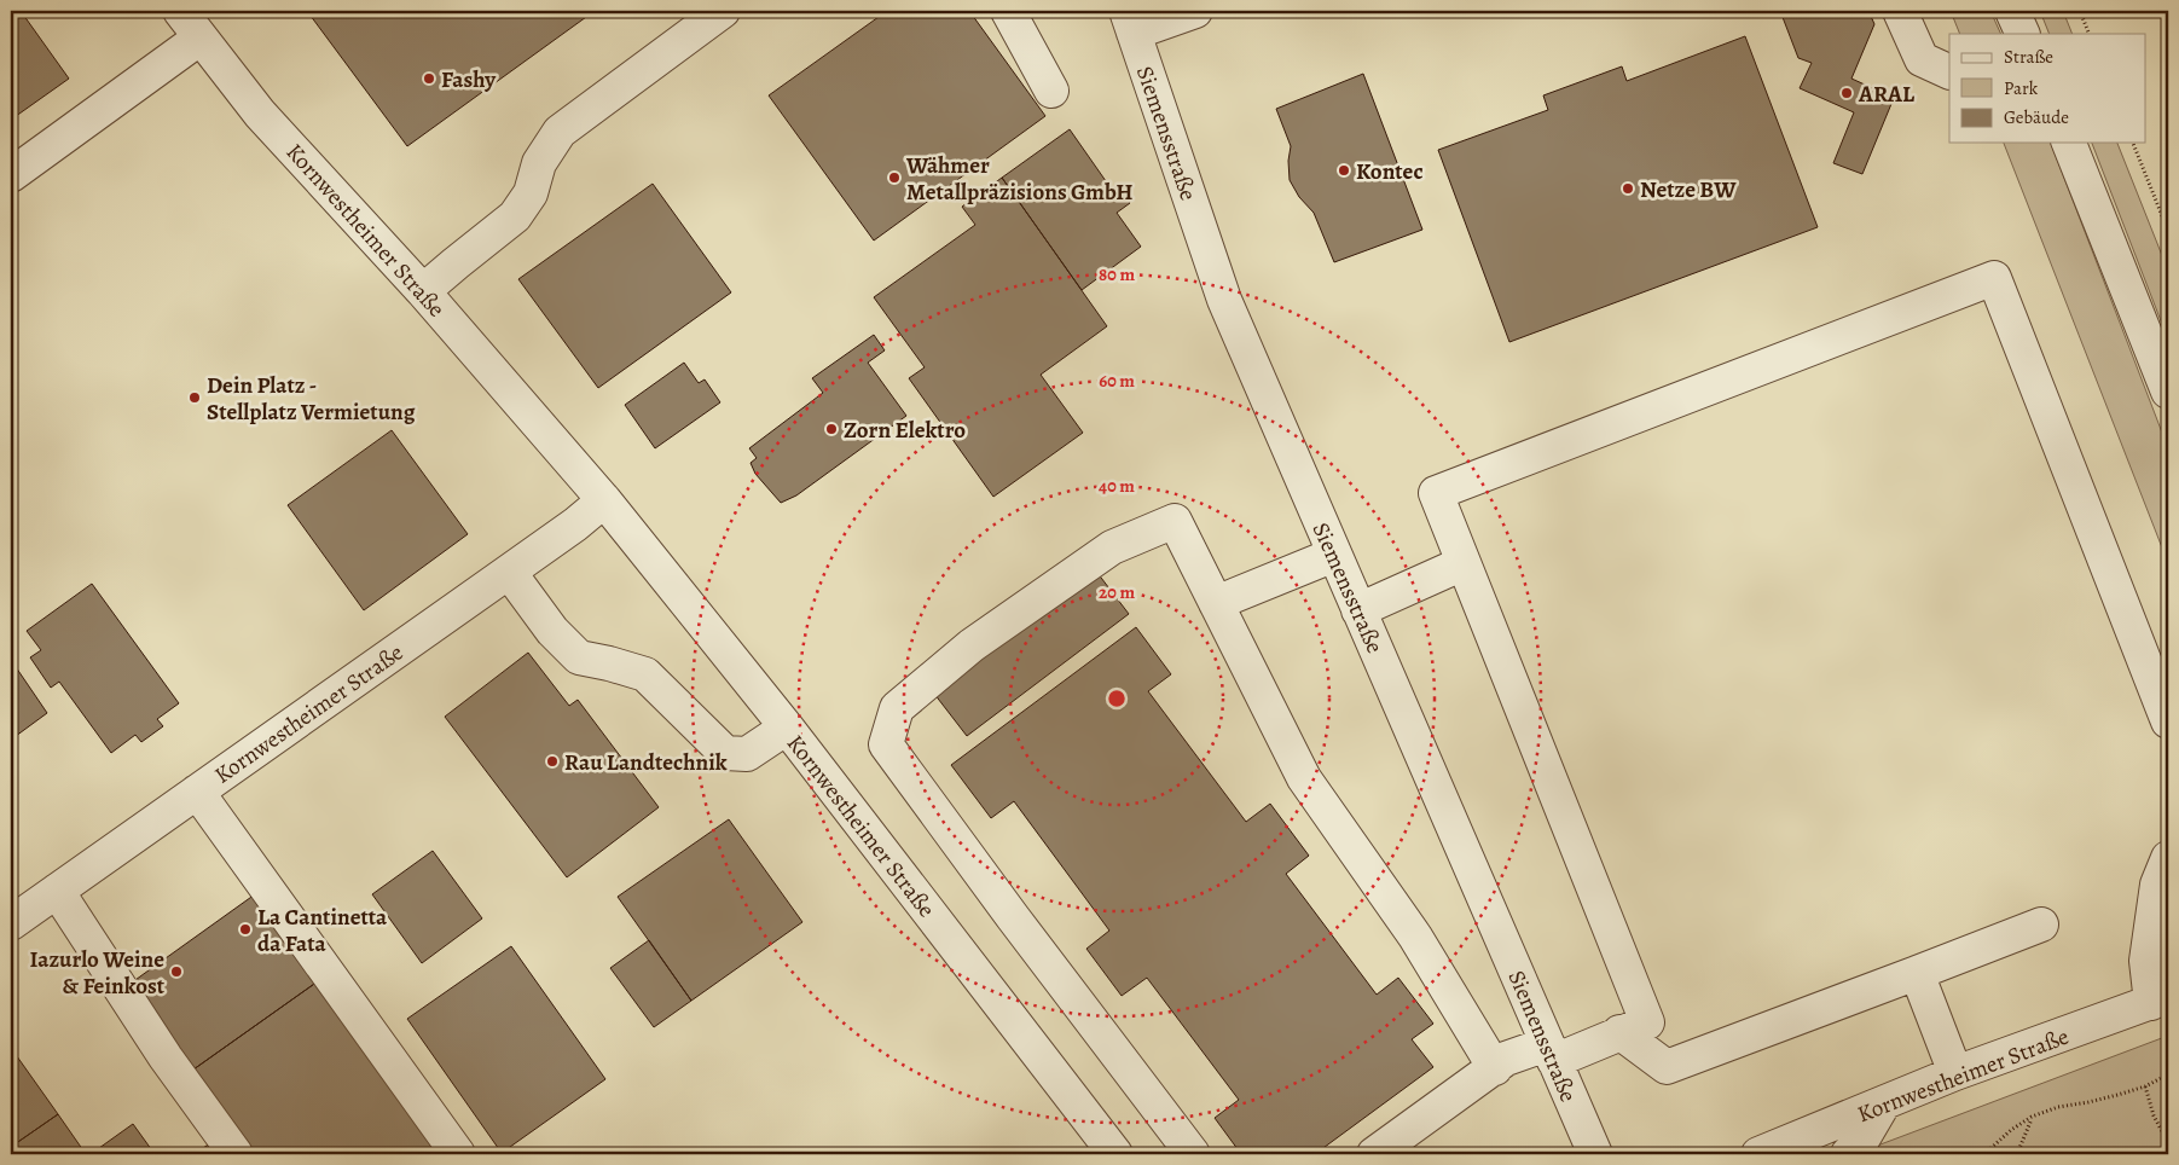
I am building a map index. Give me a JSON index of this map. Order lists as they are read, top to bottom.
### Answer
{
  "streets": {
    "street": ["Siemensstraße", "Kornwestheimer Straße"]
  },
  "places": [
    "Fashy",
    "ARAL",
    "Kontec",
    "Wähmer Metallpräzisions GmbH",
    "Netze BW",
    "Dein Platz - Stellplatz Vermietung",
    "Zorn Elektro",
    "Rau Landtechnik",
    "La Cantinetta da Fata",
    "Iazurlo Weine & Feinkost"
  ],
  "legend": ["Straße", "Park", "Gebäude"],
  "rings": [
    "80 m",
    "60 m",
    "40 m",
    "20 m"
  ]
}
